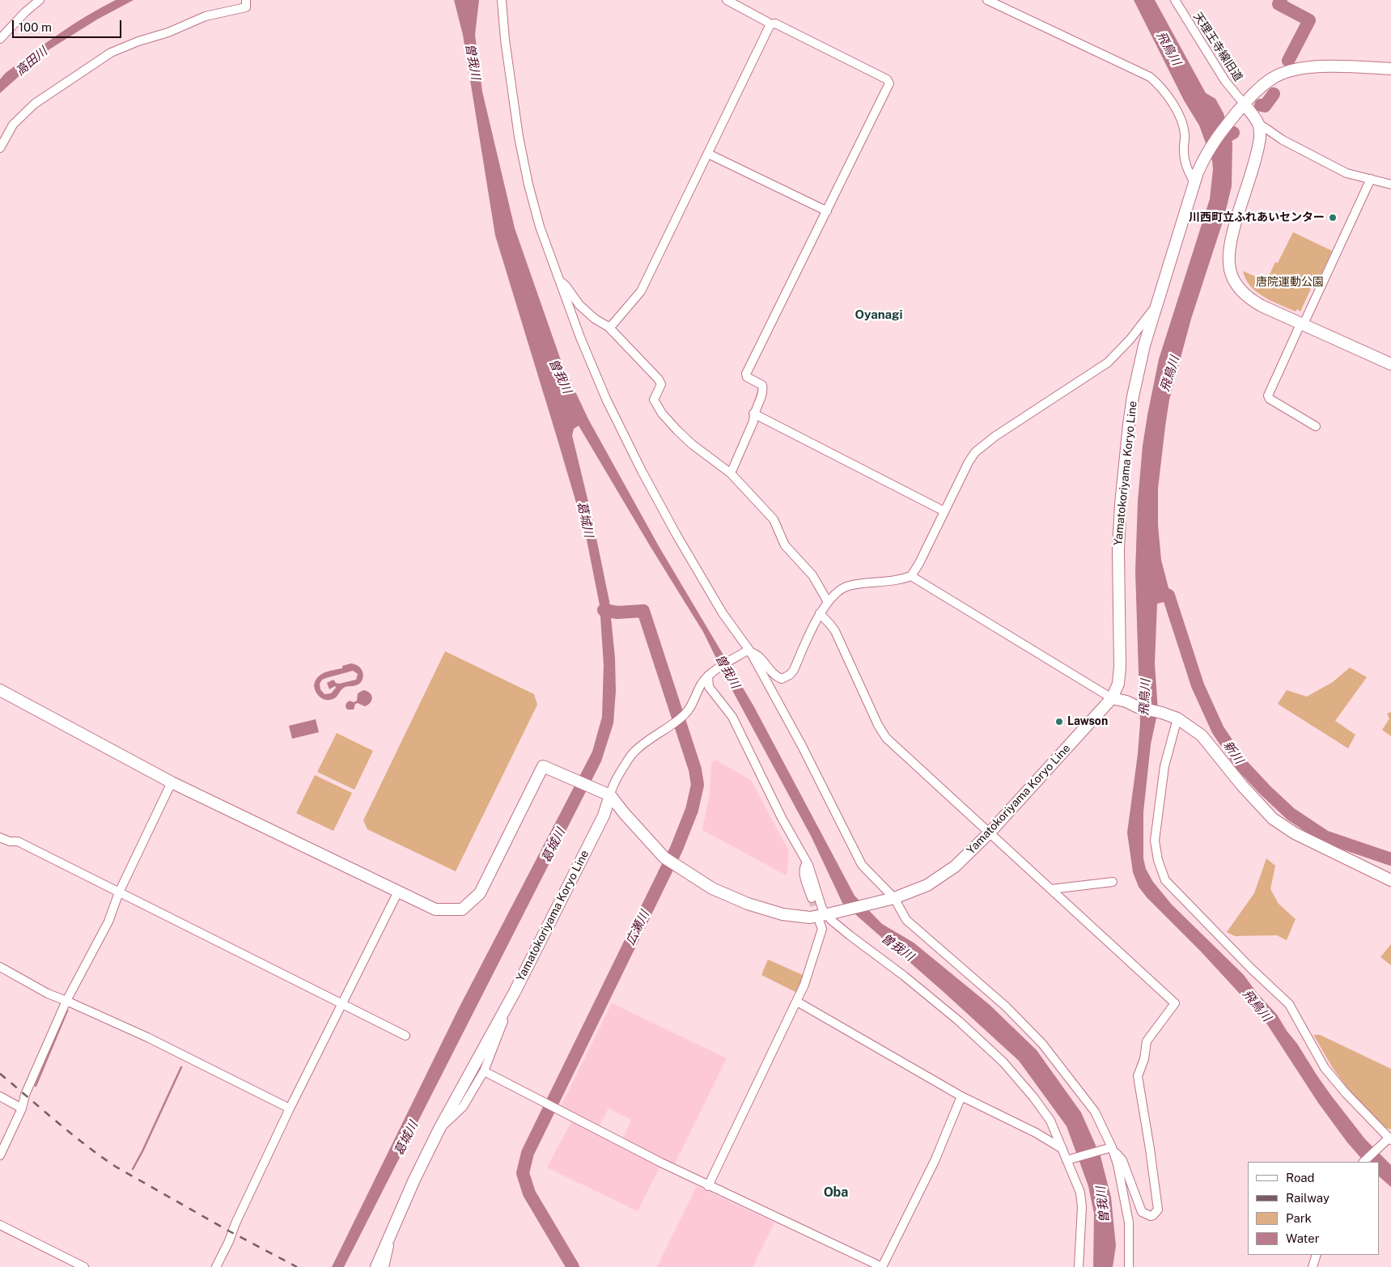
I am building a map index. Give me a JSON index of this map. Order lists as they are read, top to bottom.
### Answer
{
  "streets": {
    "main road": ["Yamatokoriyama Koryo Line"],
    "street": ["天理王寺線旧道"]
  },
  "crossings": [
    ["天理王寺線旧道", "Yamatokoriyama Koryo Line"]
  ],
  "districts": ["Oyanagi", "Oba"],
  "water": [
    "飛鳥川",
    "高田川",
    "曽我川",
    "葛城川",
    "新川",
    "広瀬川"
  ],
  "parks": ["唐院運動公園"],
  "places": ["川西町立ふれあいセンター", "Lawson"],
  "legend": [
    "Road",
    "Railway",
    "Park",
    "Water"
  ],
  "scale_bar": "100 m"
}
